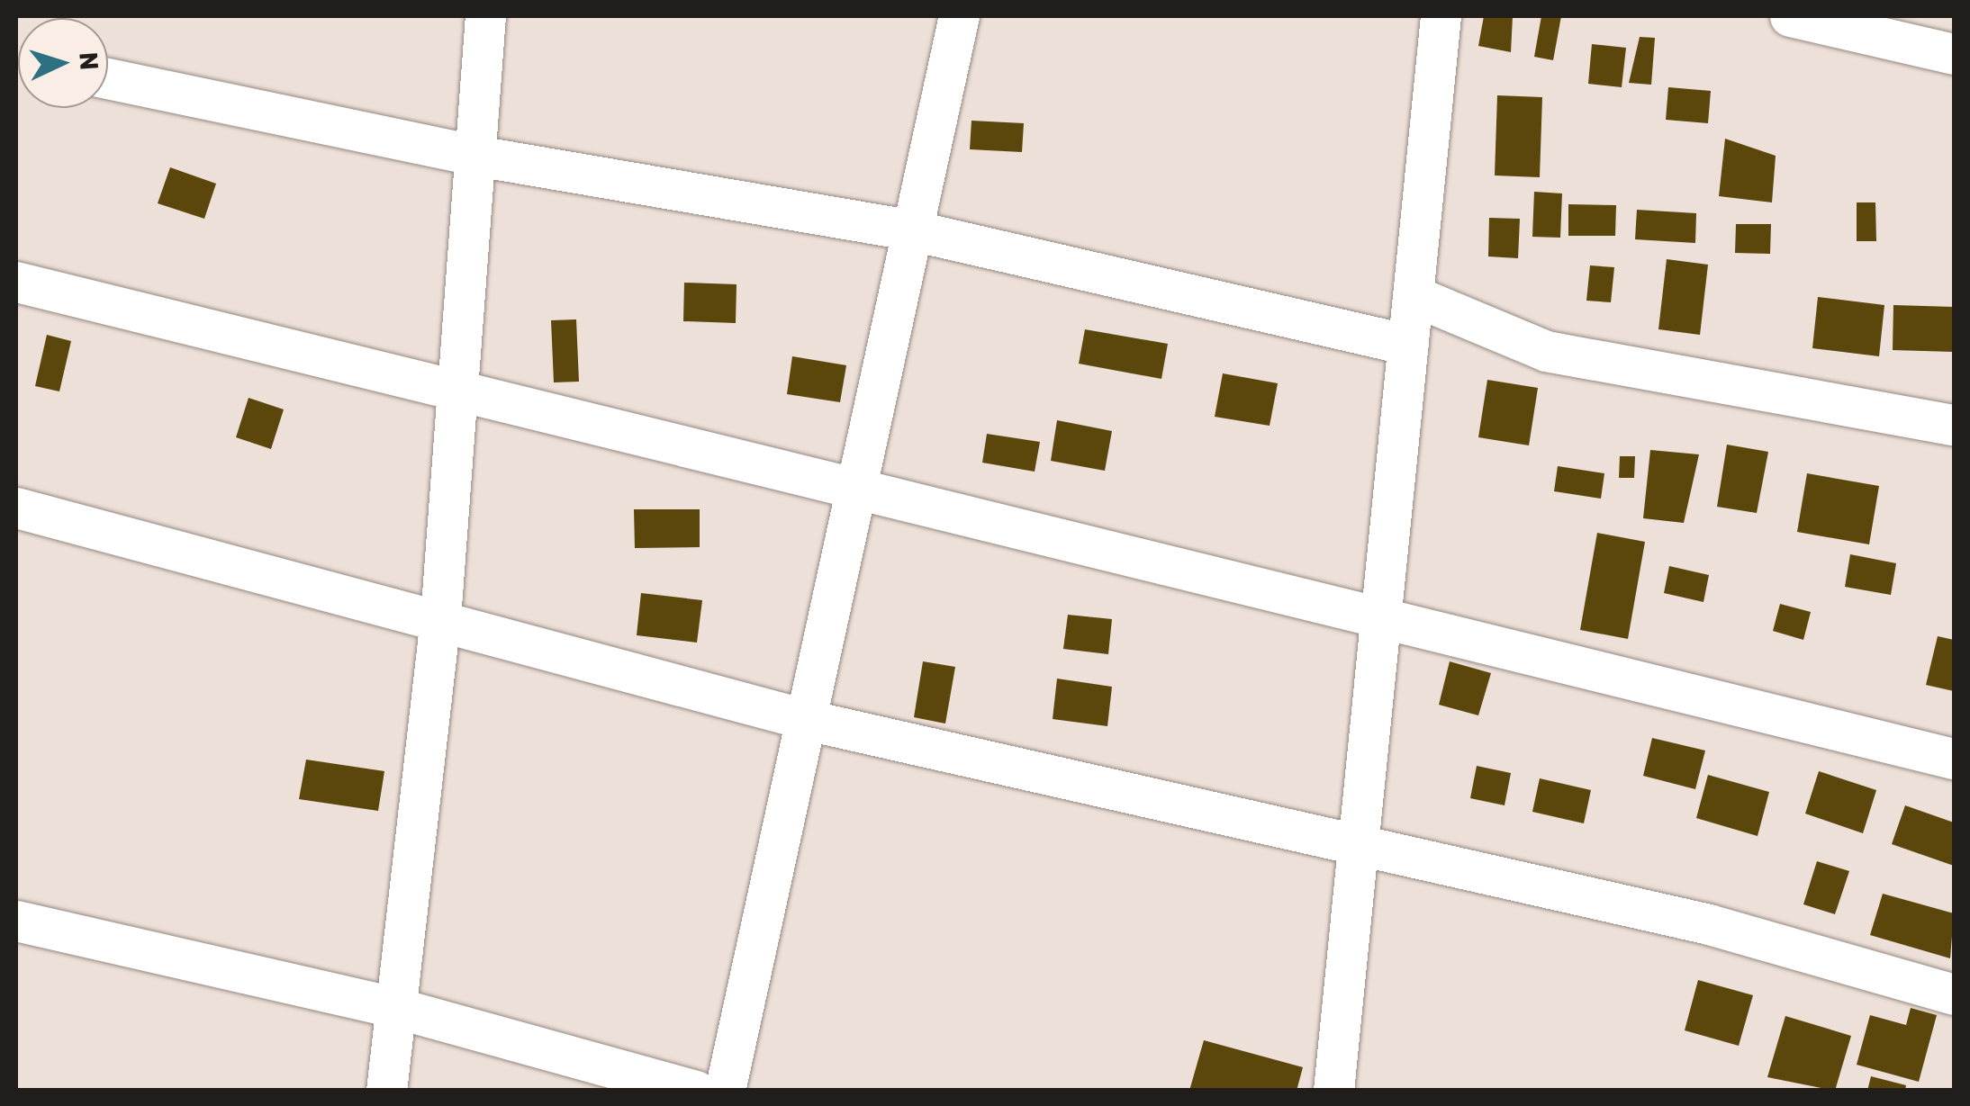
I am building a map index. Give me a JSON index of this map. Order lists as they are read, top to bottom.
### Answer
{
  "north": "right"
}
